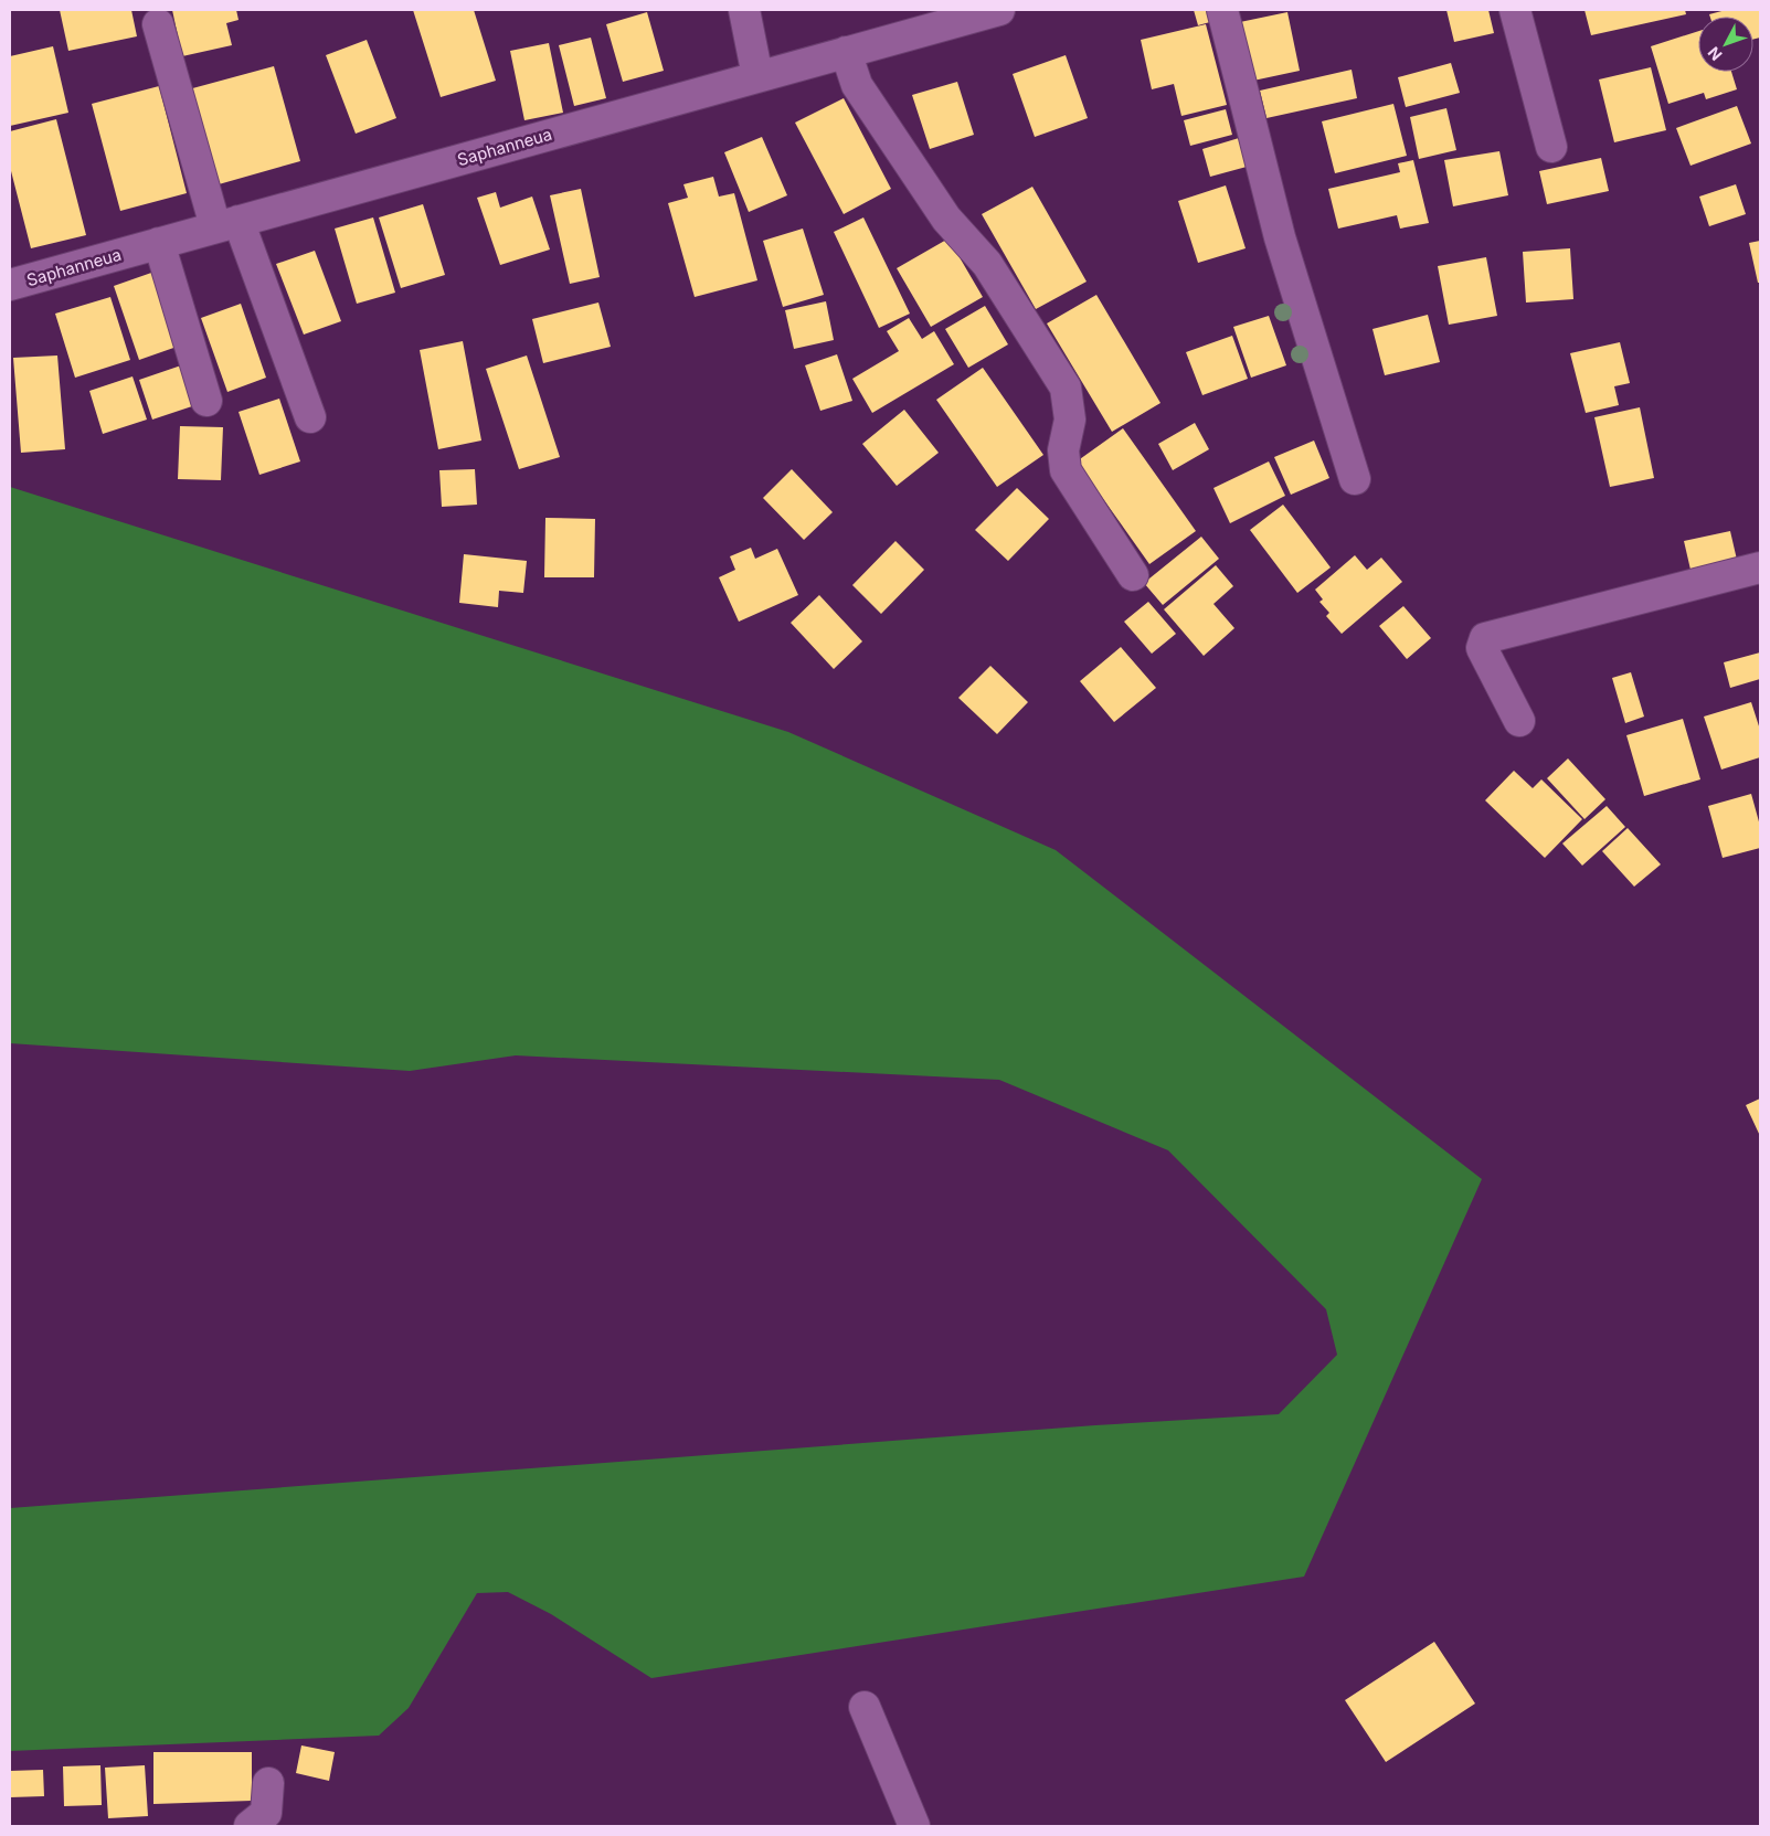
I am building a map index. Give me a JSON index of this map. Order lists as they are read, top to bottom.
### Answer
{
  "streets": {
    "street": ["Saphanneua"]
  },
  "north": "bottom left"
}
